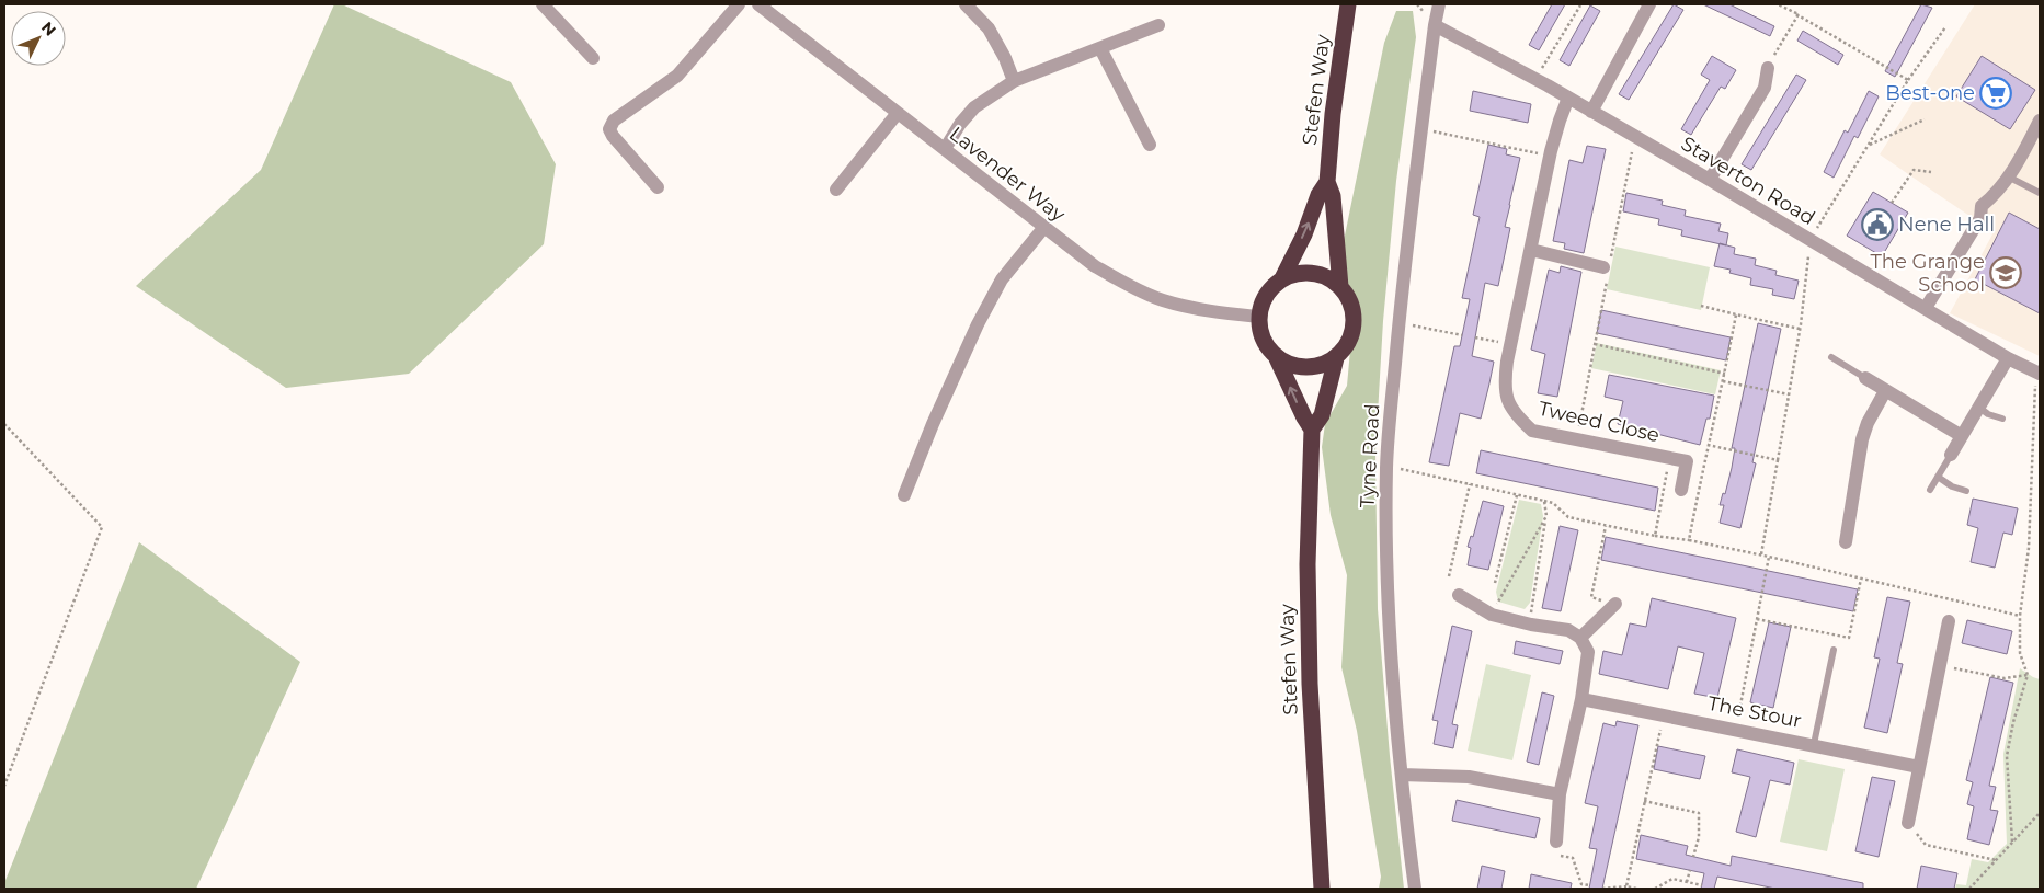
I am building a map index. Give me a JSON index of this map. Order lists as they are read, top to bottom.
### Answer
{
  "streets": {
    "highway": ["Stefen Way"],
    "street": [
      "Lavender Way",
      "Staverton Road",
      "Tweed Close",
      "Tyne Road",
      "The Stour"
    ]
  },
  "crossings": [
    ["Stefen Way", "Lavender Way"],
    ["Staverton Road", "Tweed Close"],
    ["Staverton Road", "Tyne Road"]
  ],
  "places": {
    "supermarket": ["Best-one"],
    "public building": ["Nene Hall"],
    "school or university": ["The Grange School"]
  },
  "north": "top right"
}
